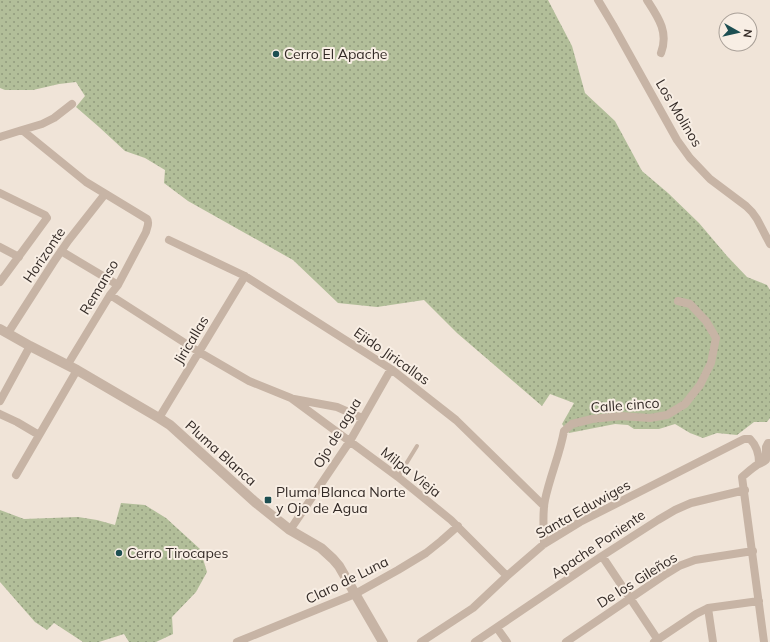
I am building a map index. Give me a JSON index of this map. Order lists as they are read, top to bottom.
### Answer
{
  "streets": {
    "street": [
      "Los Molinos",
      "Horizonte",
      "Remanso",
      "Jiricallas",
      "Ejido Jiricallas",
      "Calle cinco",
      "Ojo de agua",
      "Pluma Blanca",
      "Milpa Vieja",
      "Santa Eduwiges",
      "Apache Poniente",
      "Claro de Luna",
      "De los Gileños"
    ]
  },
  "crossings": [
    ["Horizonte", "Remanso"],
    ["Horizonte", "Pluma Blanca"],
    ["Remanso", "Pluma Blanca"],
    ["Remanso", "Milpa Vieja"],
    ["Jiricallas", "Ejido Jiricallas"],
    ["Jiricallas", "Pluma Blanca"],
    ["Jiricallas", "Milpa Vieja"],
    ["Ejido Jiricallas", "Calle cinco"],
    ["Ejido Jiricallas", "Ojo de agua"],
    ["Ojo de agua", "Pluma Blanca"],
    ["Ojo de agua", "Milpa Vieja"],
    ["Pluma Blanca", "Claro de Luna"],
    ["Milpa Vieja", "Santa Eduwiges"],
    ["Milpa Vieja", "Claro de Luna"]
  ],
  "places": {
    "other": ["Cerro El Apache", "Cerro Tirocapes"],
    "transit": ["Pluma Blanca Norte y Ojo de Agua"]
  },
  "north": "right"
}
